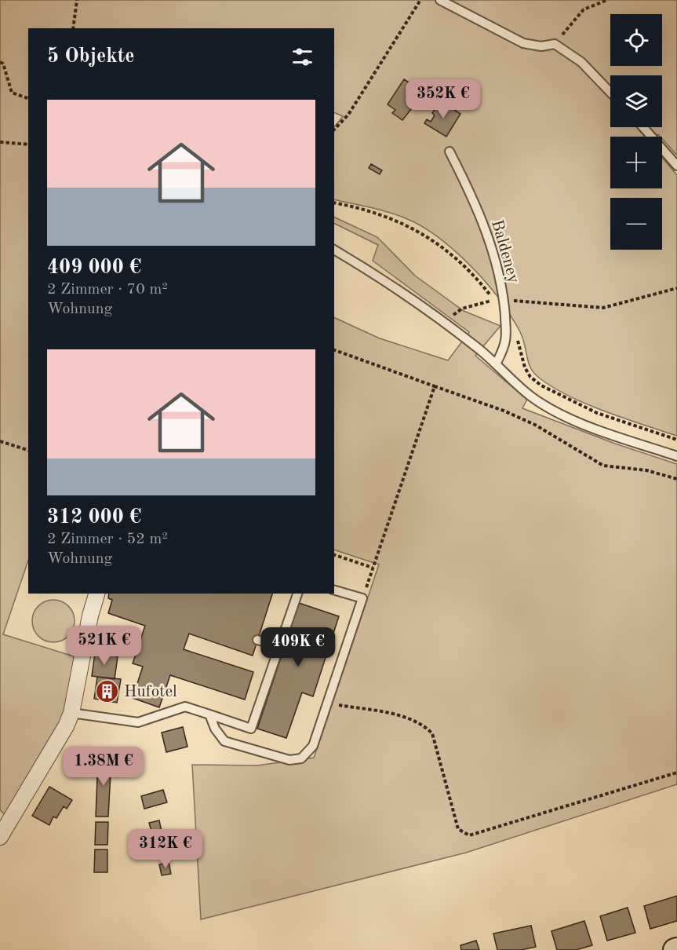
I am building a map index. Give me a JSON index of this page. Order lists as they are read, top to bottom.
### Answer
{
  "streets": {
    "lane": ["Baldeney"]
  },
  "places": {
    "building": ["Hufotel"]
  },
  "page": {
    "map_buttons": ["+", "−"],
    "heading": "5 Objekte",
    "price": [
      "352K €",
      "521K €",
      "409K €",
      "1.38M €",
      "312K €"
    ],
    "list": [
      {
        "name": "409 000 €",
        "note": "2 Zimmer · 70 m² · Wohnung"
      },
      {
        "name": "312 000 €",
        "note": "2 Zimmer · 52 m² · Wohnung"
      }
    ]
  }
}
